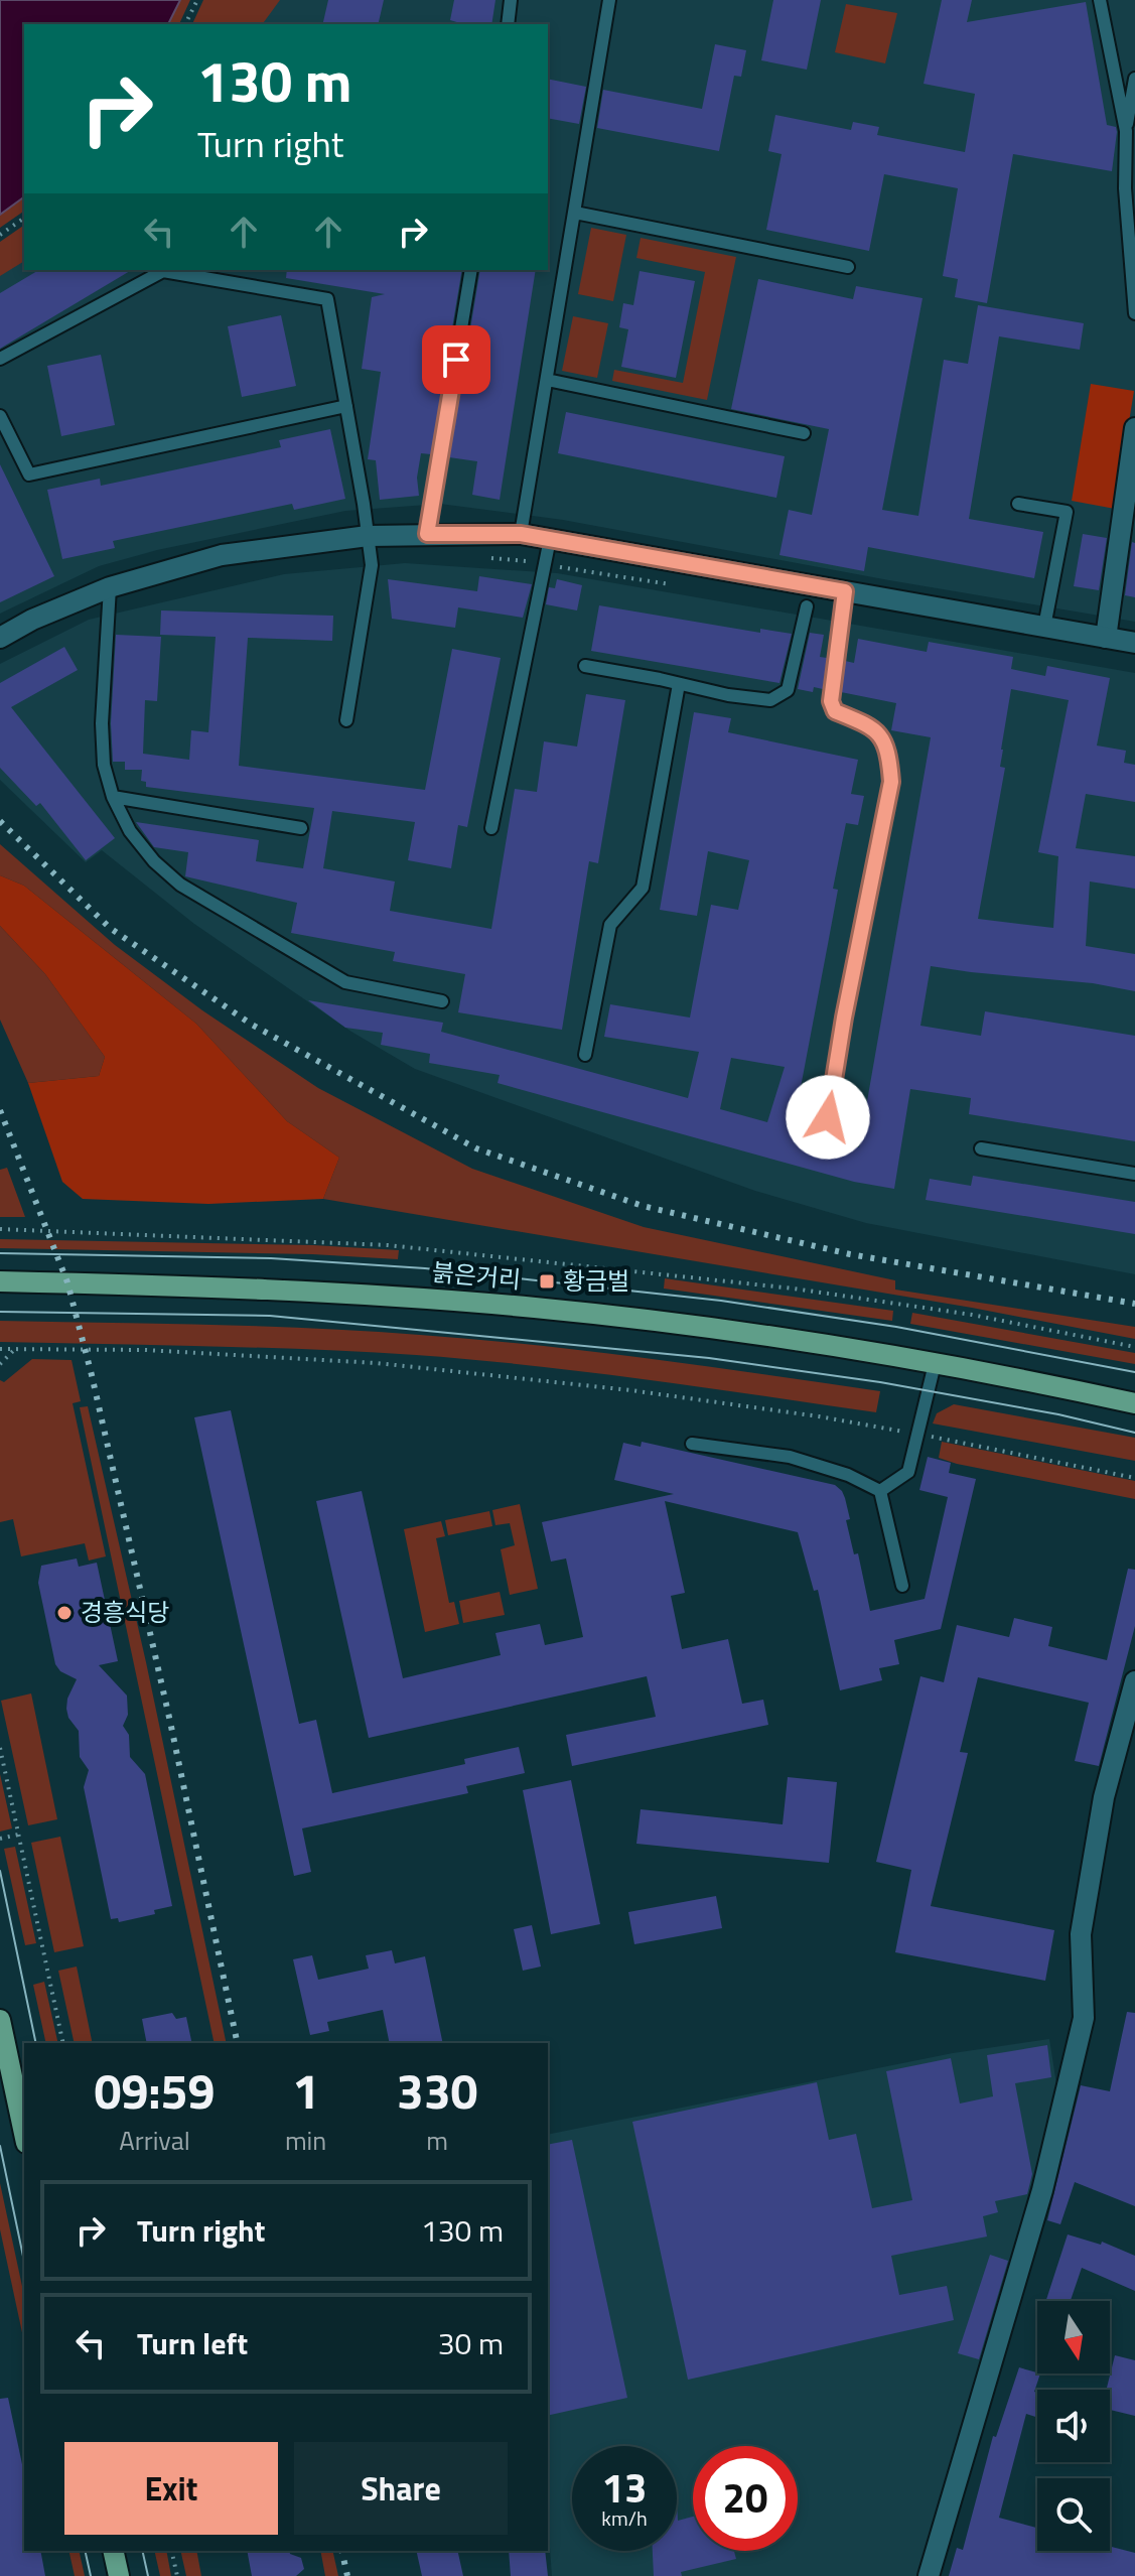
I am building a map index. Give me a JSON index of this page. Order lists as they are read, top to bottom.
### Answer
{
  "streets": {
    "main road": ["붉은거리"]
  },
  "places": {
    "transit": ["황금벌"],
    "other": ["경흥식당"]
  },
  "north": "bottom",
  "page": {
    "turn": ["130 m", "Turn right"],
    "eta": [
      "09:59",
      "Arrival",
      "1",
      "min",
      "330",
      "m"
    ],
    "list": [
      {
        "name": "Turn right",
        "value": "130 m"
      },
      {
        "name": "Turn left",
        "value": "30 m"
      }
    ],
    "buttons": ["Exit", "Share"],
    "speed": "13 km/h",
    "limit": "20"
  }
}
